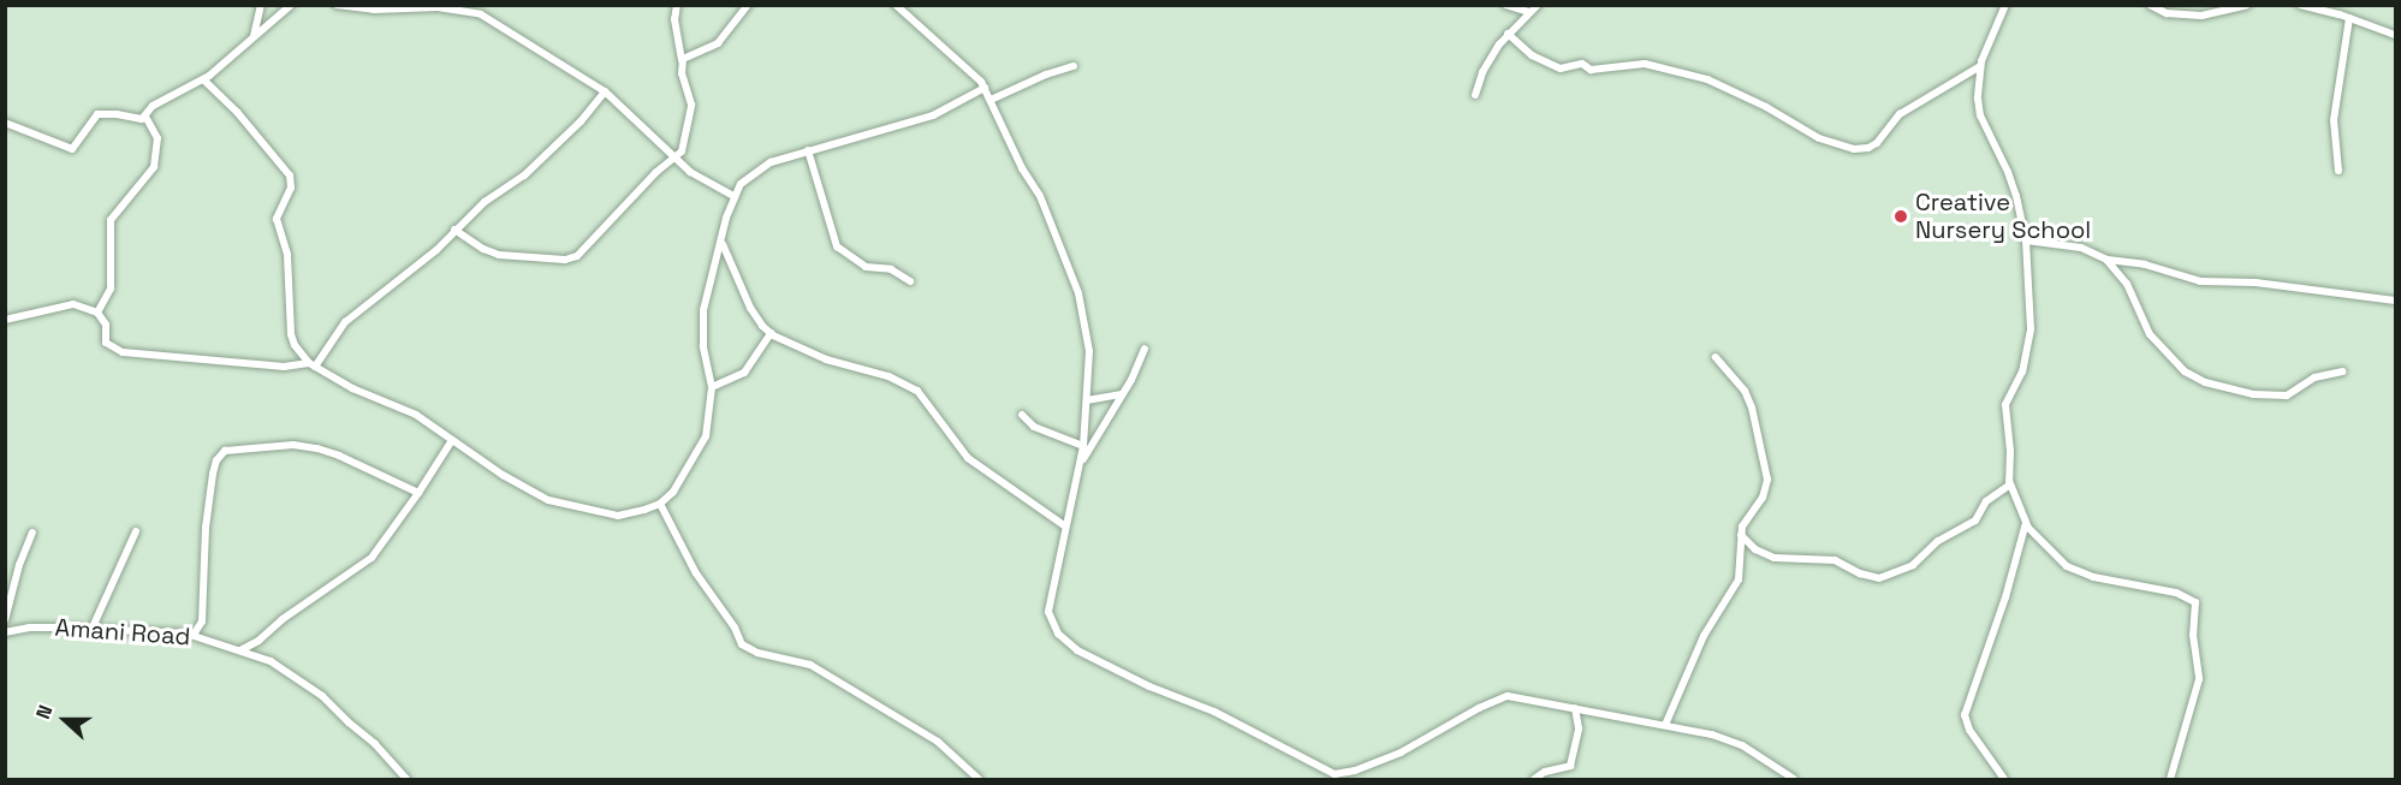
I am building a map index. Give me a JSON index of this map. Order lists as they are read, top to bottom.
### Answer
{
  "streets": {
    "street": ["Amani Road"]
  },
  "places": ["Creative Nursery School"],
  "north": "left"
}
